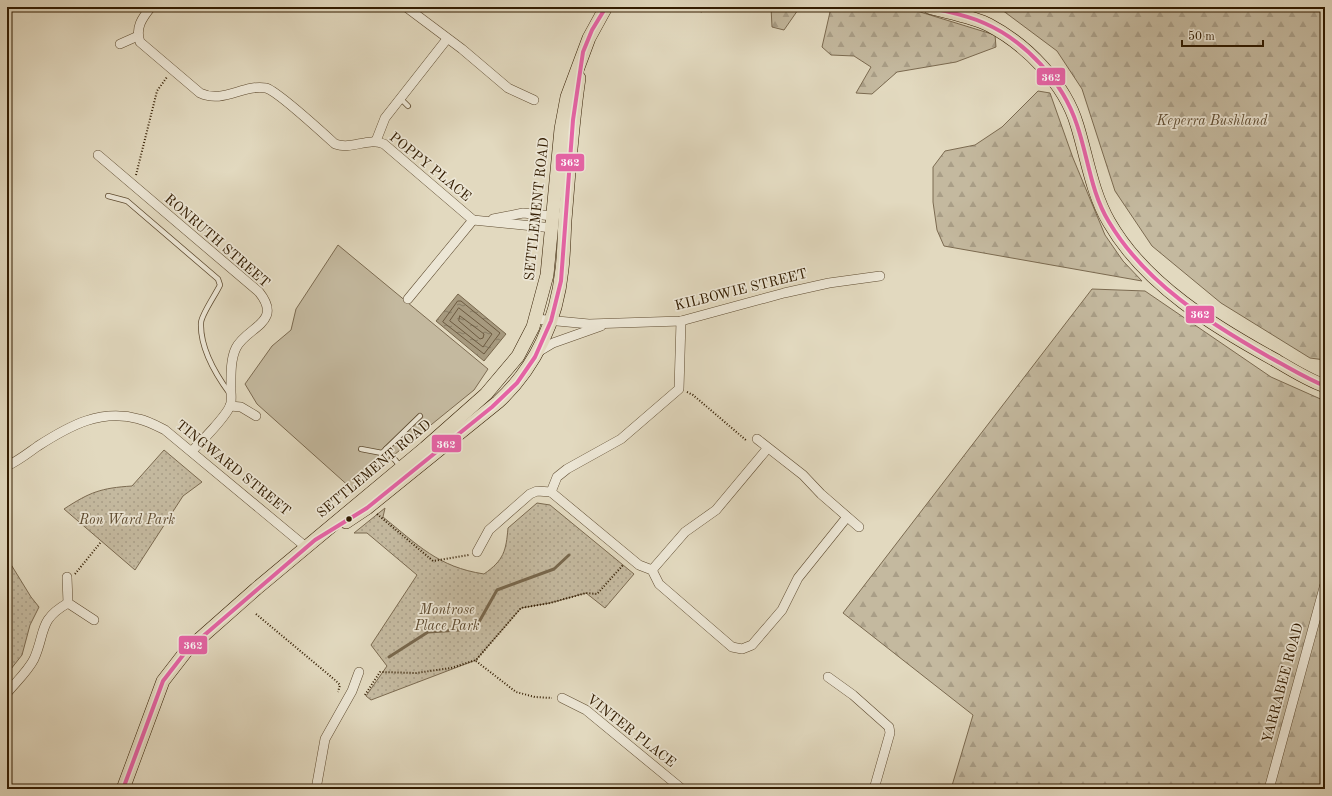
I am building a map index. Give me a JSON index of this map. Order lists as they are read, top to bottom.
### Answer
{
  "streets": {
    "main road": ["SETTLEMENT ROAD"],
    "street": [
      "POPPY PLACE",
      "RONRUTH STREET",
      "KILBOWIE STREET",
      "TINGWARD STREET",
      "YARRABEE ROAD",
      "VINTER PLACE"
    ]
  },
  "crossings": [
    ["POPPY PLACE", "SETTLEMENT ROAD"],
    ["SETTLEMENT ROAD", "KILBOWIE STREET"],
    ["SETTLEMENT ROAD", "TINGWARD STREET"]
  ],
  "parks": ["Keperra Bushland", "Ron Ward Park", "Montrose Place Park"],
  "lines": ["transit line 362"],
  "scale_bar": "50 m"
}
